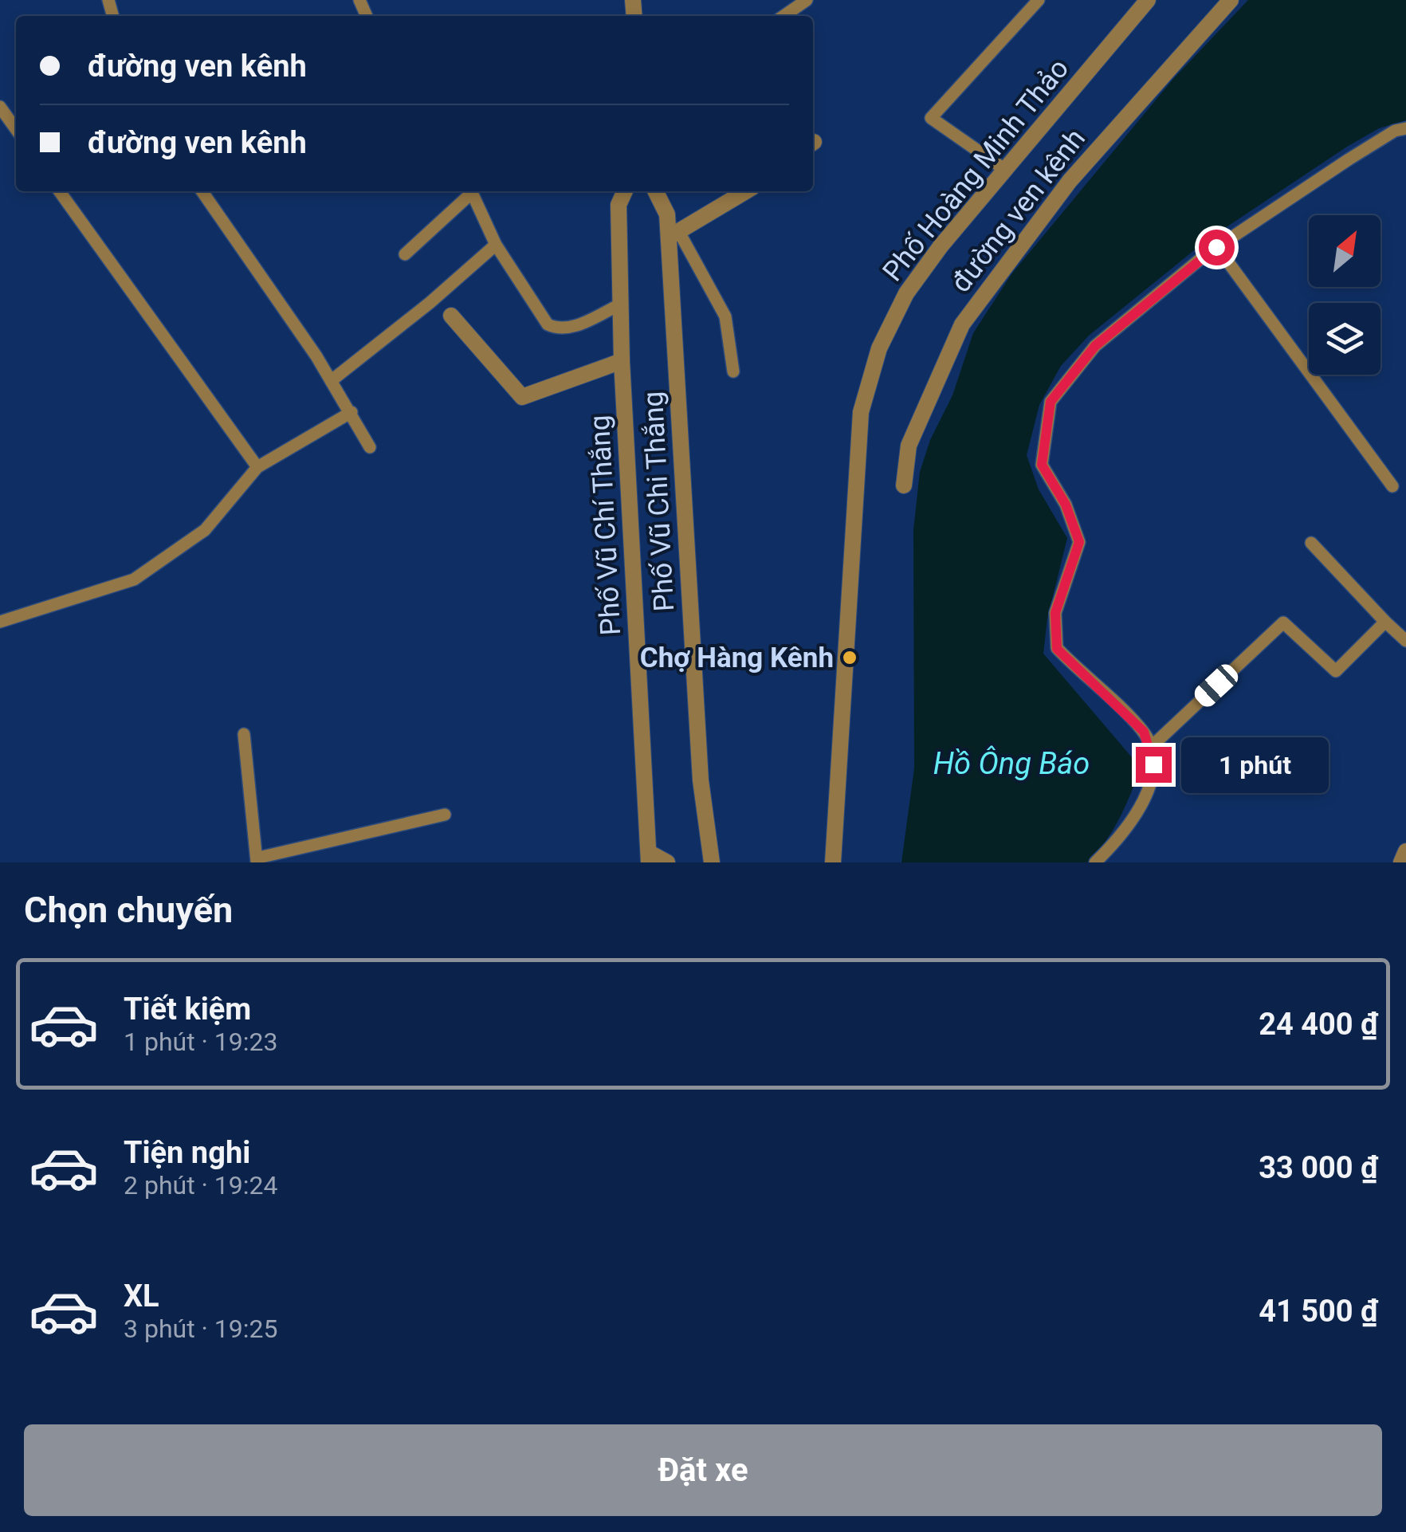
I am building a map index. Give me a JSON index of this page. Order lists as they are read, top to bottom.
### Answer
{
  "streets": {
    "street": [
      "Phố Hoàng Minh Thảo",
      "đường ven kênh",
      "Phố Vũ Chi Thắng",
      "Phố Vũ Chí Thắng"
    ]
  },
  "water": ["Hồ Ông Báo"],
  "places": ["Chợ Hàng Kênh"],
  "north": "top right",
  "page": {
    "banner": ["đường ven kênh", "đường ven kênh"],
    "bubble": "1 phút",
    "heading": "Chọn chuyến",
    "list": [
      {
        "name": "Tiết kiệm",
        "note": "1 phút · 19:23",
        "value": "24 400 ₫"
      },
      {
        "name": "Tiện nghi",
        "note": "2 phút · 19:24",
        "value": "33 000 ₫"
      },
      {
        "name": "XL",
        "note": "3 phút · 19:25",
        "value": "41 500 ₫"
      }
    ],
    "buttons": "Đặt xe"
  }
}
